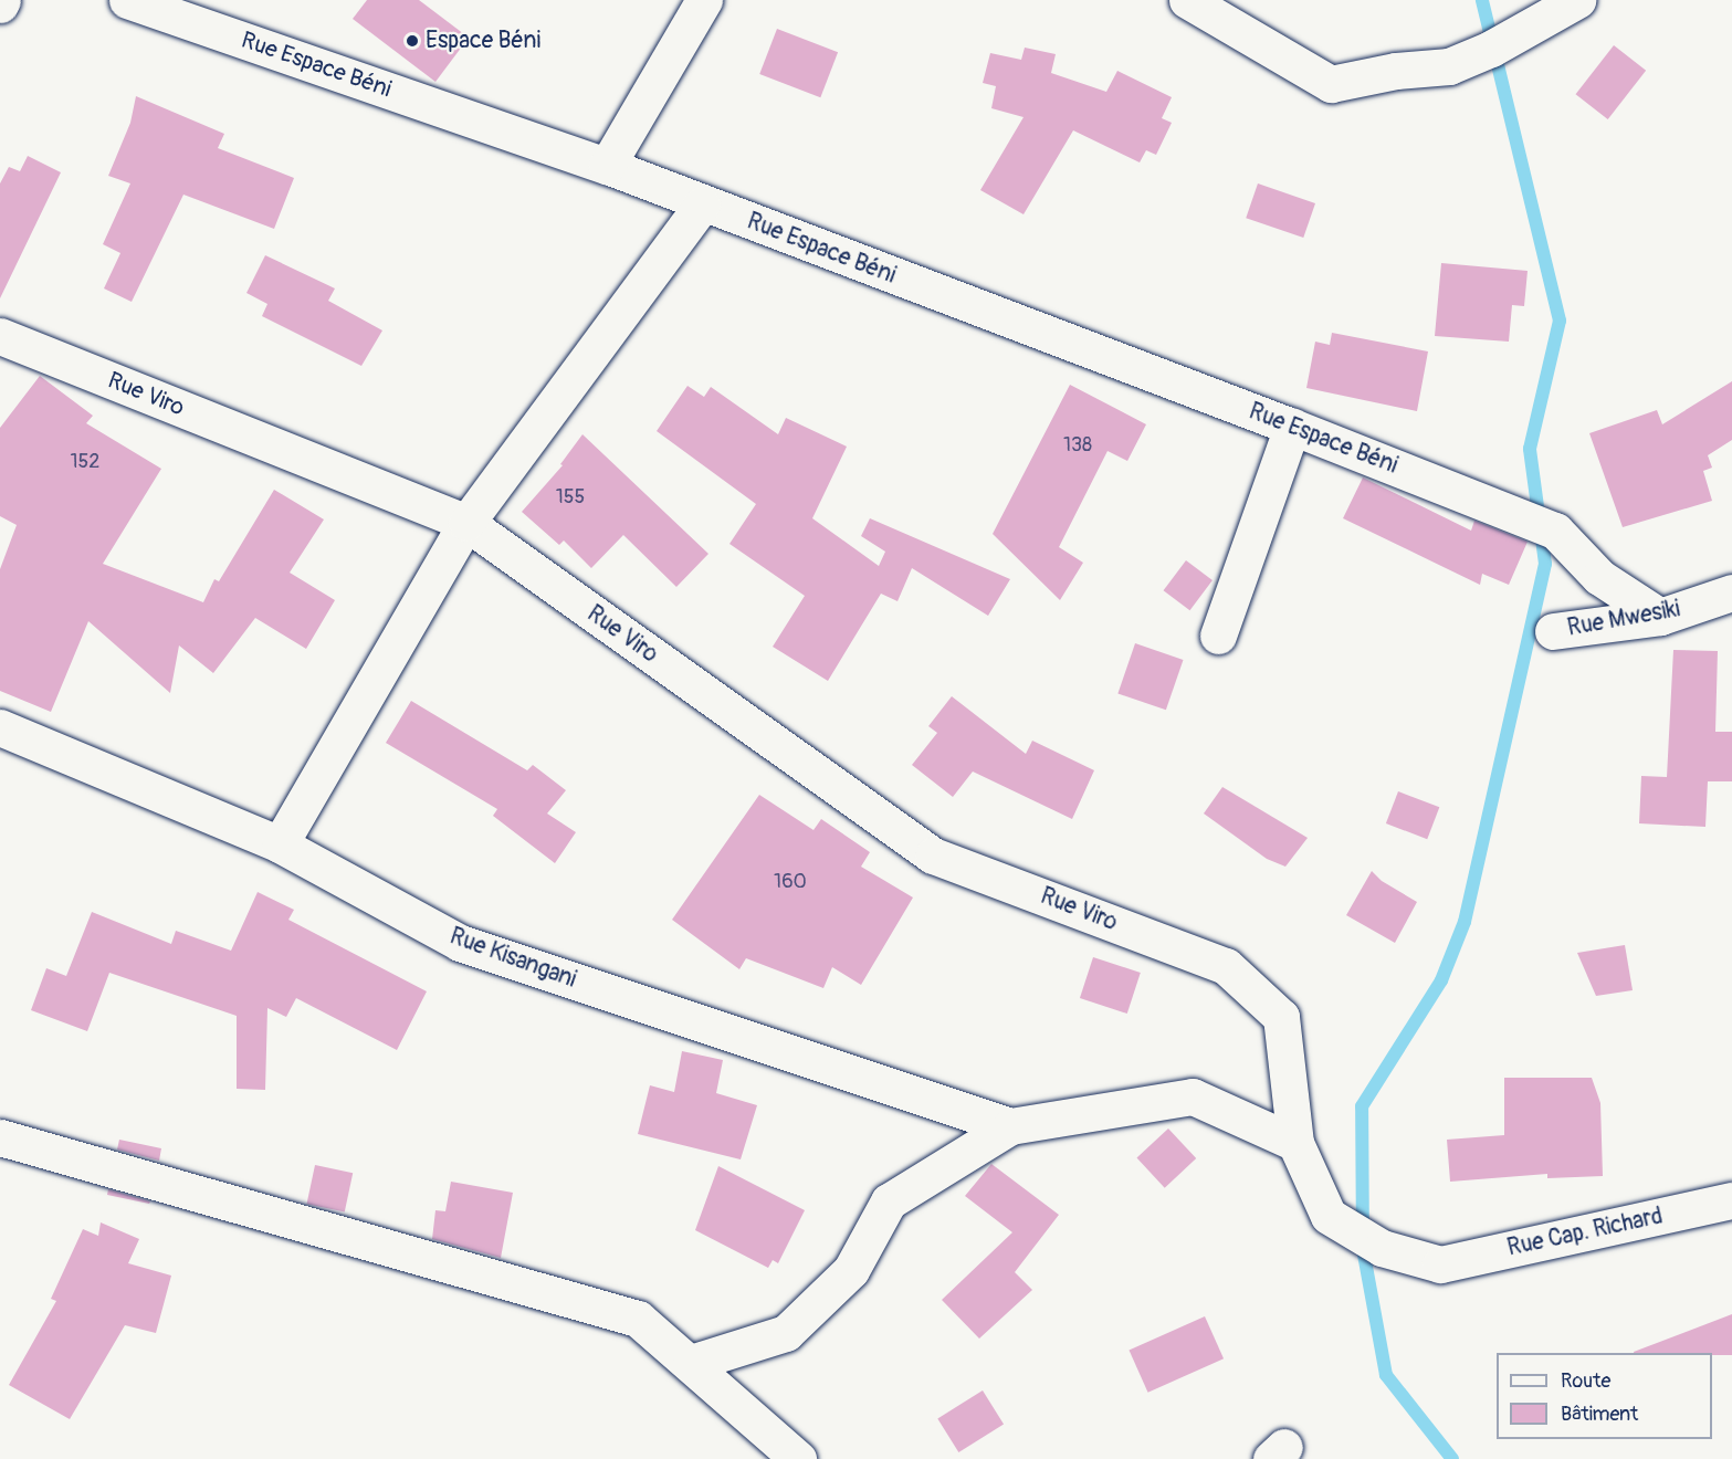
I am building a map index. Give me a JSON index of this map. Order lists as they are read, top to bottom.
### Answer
{
  "streets": {
    "street": [
      "Rue Espace Béni",
      "Rue Viro",
      "Rue Mwesiki",
      "Rue Kisangani",
      "Rue Cap. Richard"
    ]
  },
  "crossings": [
    ["Rue Espace Béni", "Rue Mwesiki"],
    ["Rue Viro", "Rue Cap. Richard"]
  ],
  "places": ["Espace Béni"],
  "house_numbers": [
    "138",
    "152",
    "155",
    "160"
  ],
  "legend": ["Route", "Bâtiment"]
}
